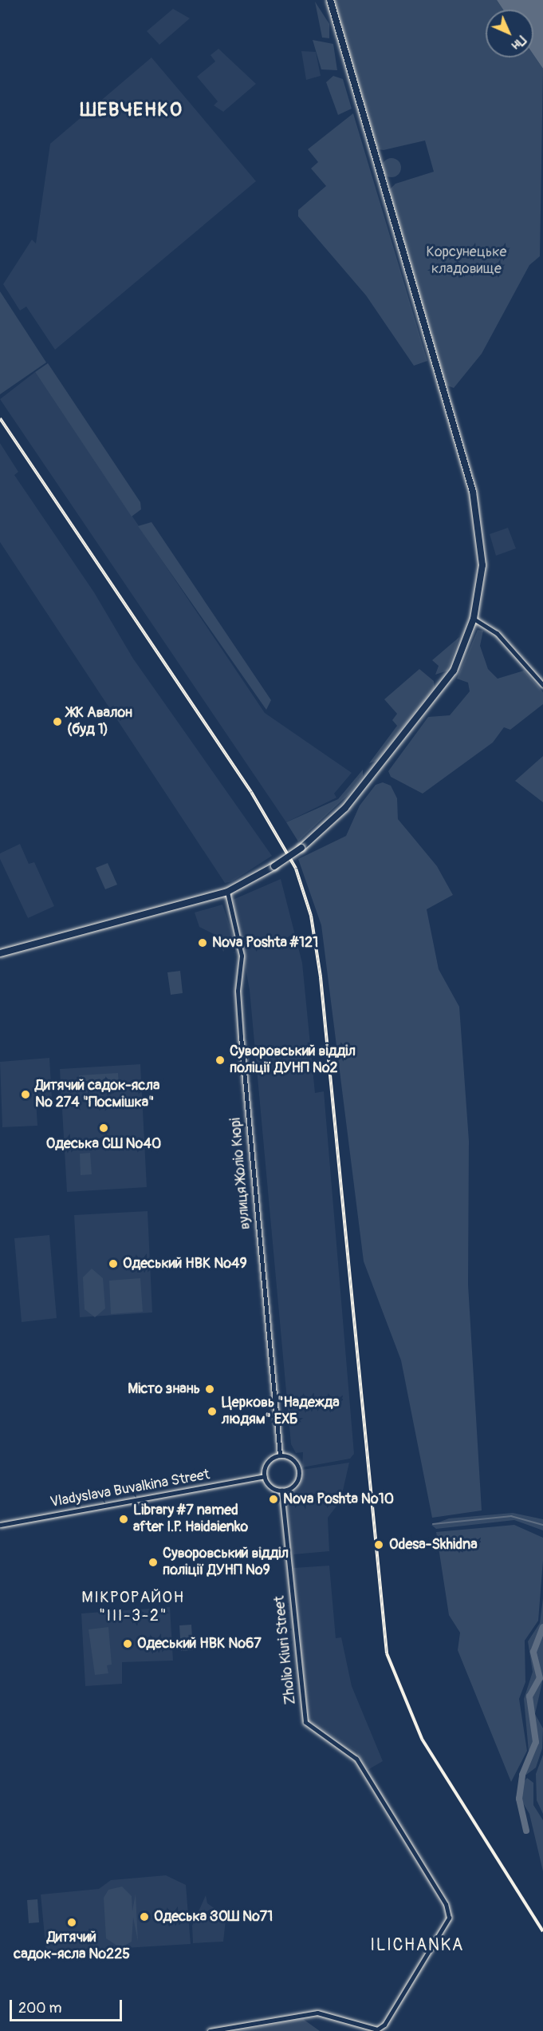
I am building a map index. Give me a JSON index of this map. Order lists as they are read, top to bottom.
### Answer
{
  "streets": {
    "street": ["вулиця Жоліо Кюрі", "Vladyslava Buvalkina Street", "Zholio Kiuri Street"]
  },
  "crossings": [
    ["вулиця Жоліо Кюрі", "Vladyslava Buvalkina Street"],
    ["вулиця Жоліо Кюрі", "Zholio Kiuri Street"],
    ["Vladyslava Buvalkina Street", "Zholio Kiuri Street"]
  ],
  "districts": ["ШЕВЧЕНКО", "МІКРОРАЙОН \"ІІІ-3-2\"", "ILICHANKA"],
  "parks": ["Корсунецьке кладовище"],
  "places": [
    "ЖК Авалон (буд 1)",
    "Nova Poshta #121",
    "Суворовський відділ поліції ДУНП №2",
    "Дитячий садок-ясла № 274 \"Посмішка\"",
    "Одеська СШ №40",
    "Одеський НВК №49",
    "Місто знань",
    "Церковь \"Надежда людям\" ЕХБ",
    "Nova Poshta №10",
    "Library #7 named after I.P. Haidaienko",
    "Odesa-Skhidna",
    "Суворовський відділ поліції ДУНП №9",
    "Одеський НВК №67",
    "Одеська ЗОШ №71",
    "Дитячий садок-ясла №225"
  ],
  "scale_bar": "200 m",
  "north": "bottom right"
}
